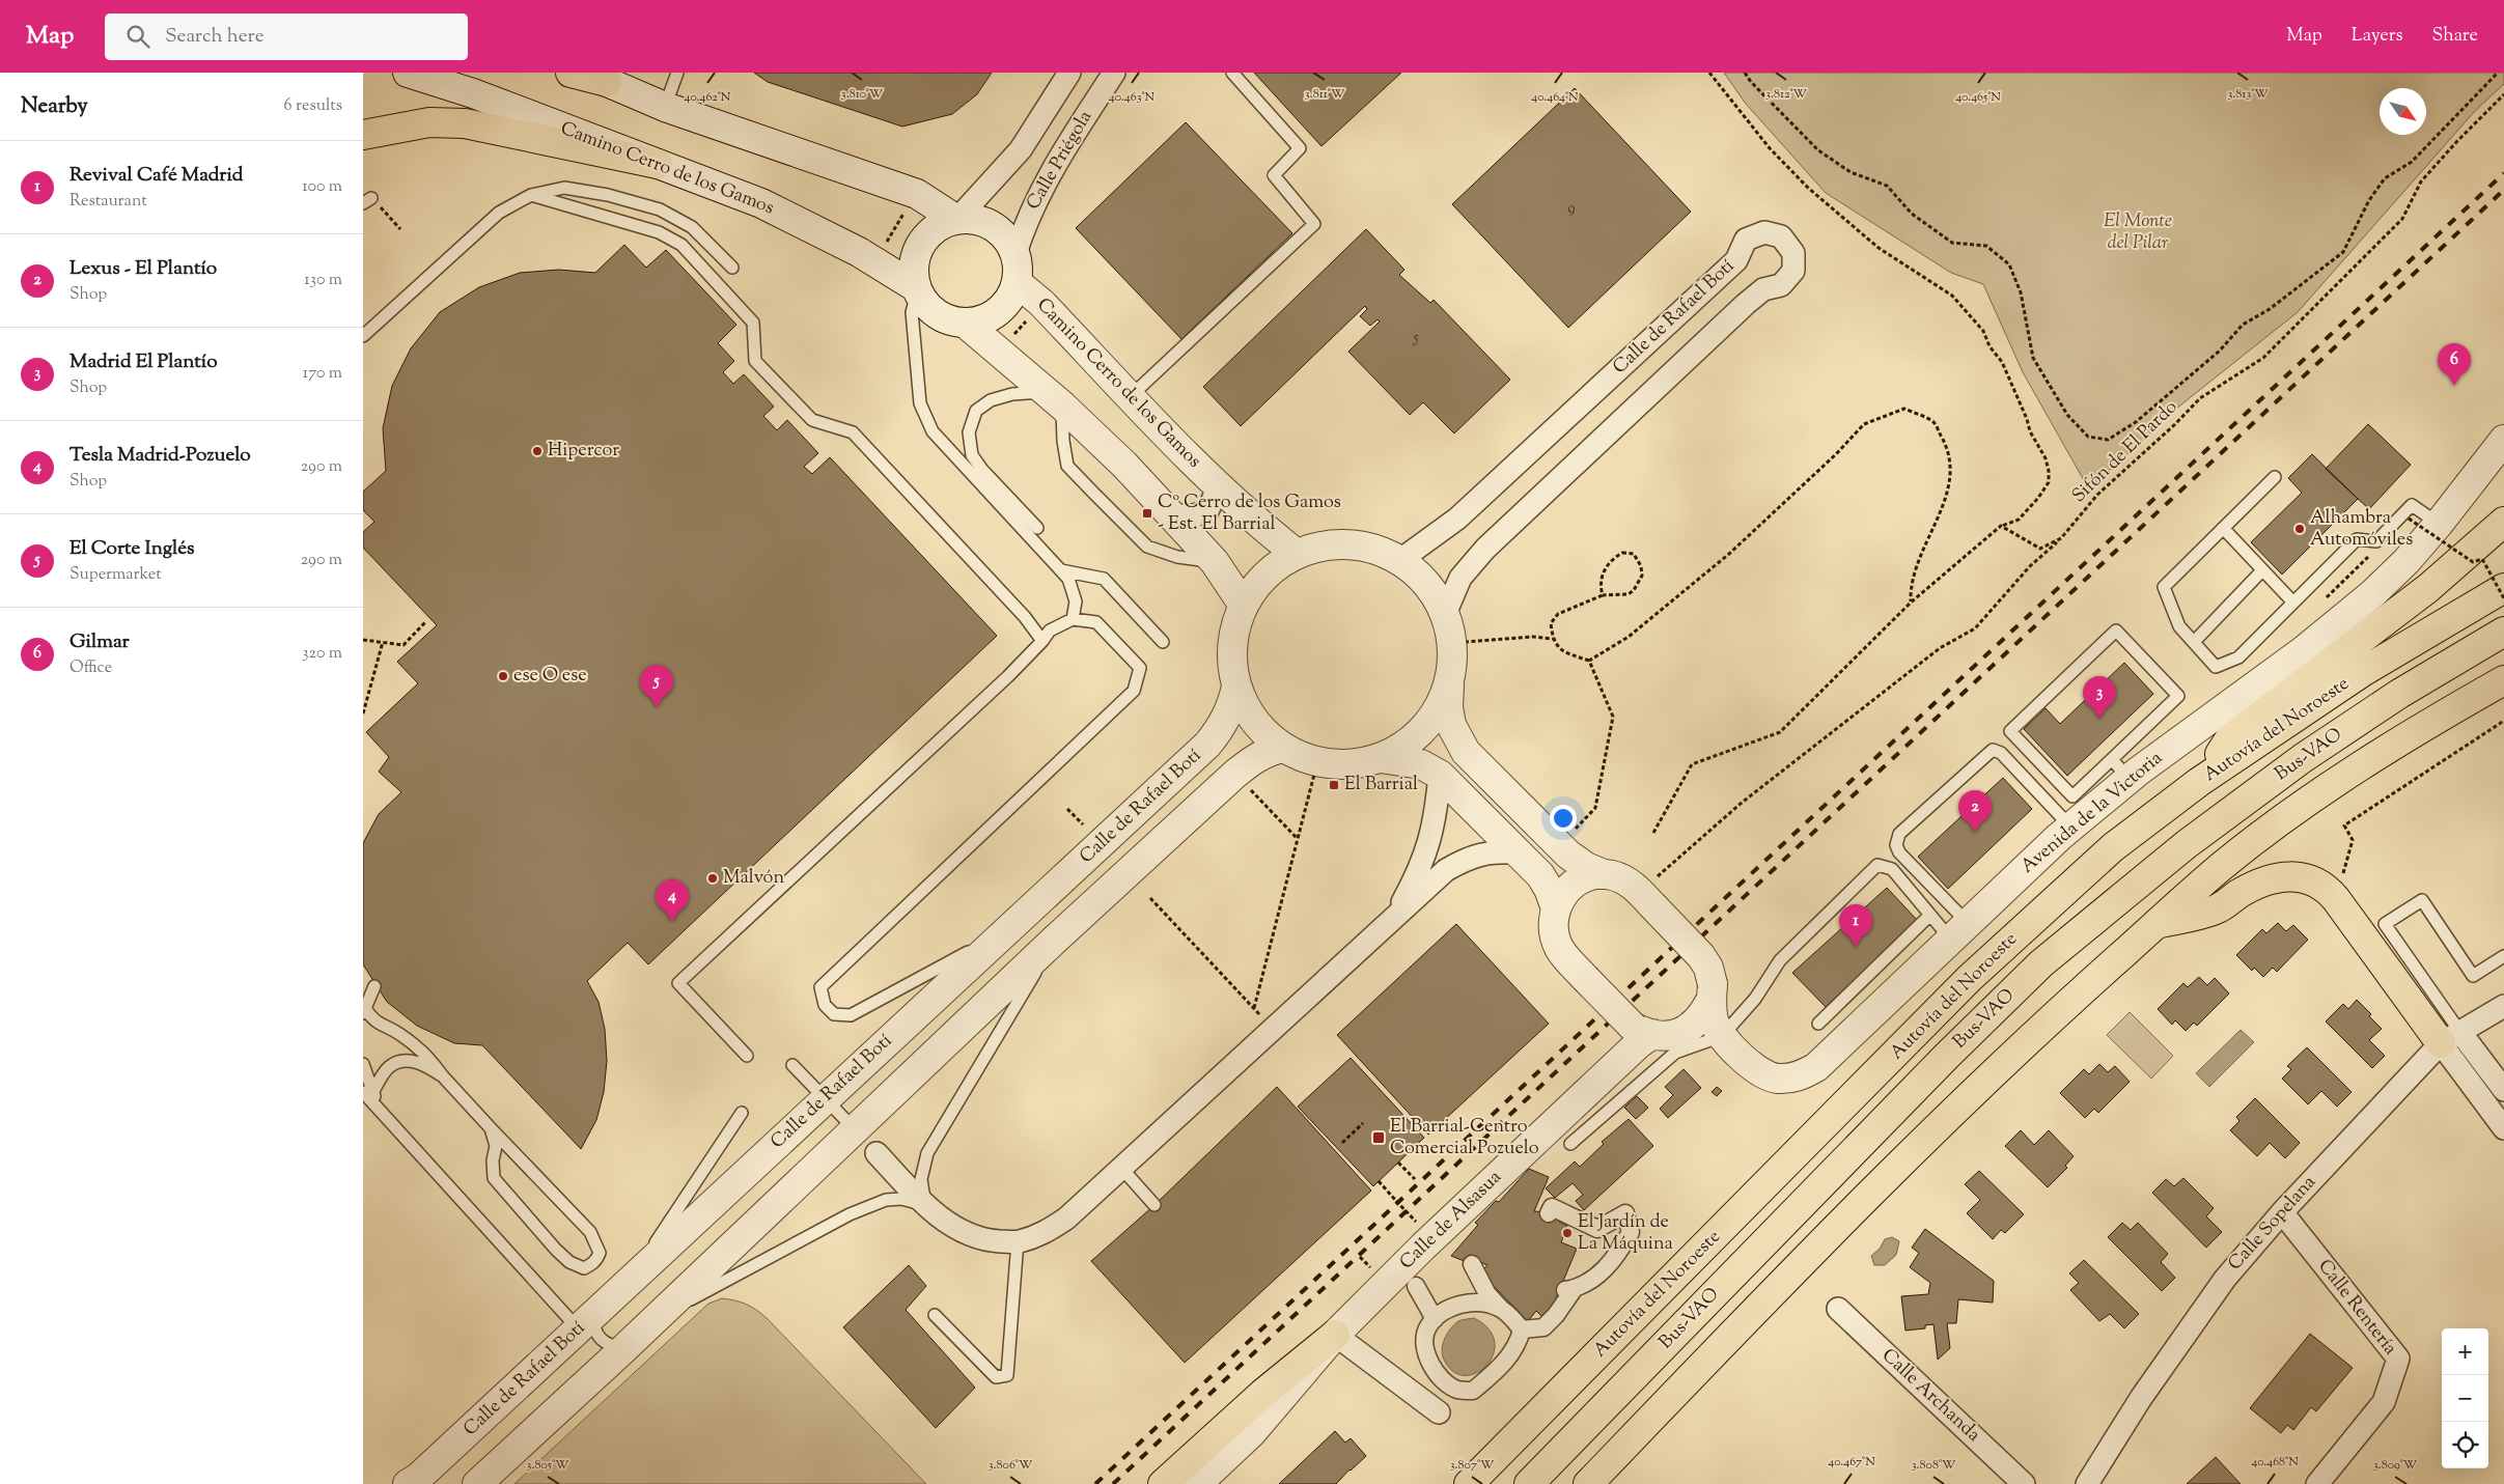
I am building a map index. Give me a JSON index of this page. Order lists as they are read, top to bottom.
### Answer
{
  "streets": {
    "highway": ["Autovía del Noroeste", "Bus-VAO"],
    "street": [
      "Calle Priégola",
      "Camino Cerro de los Gamos",
      "Calle de Rafael Botí",
      "Avenida de la Victoria",
      "Calle de Alsasua",
      "Calle Sopelana",
      "Calle Rentería",
      "Calle Archanda"
    ],
    "path": ["Sifón de El Pardo"]
  },
  "crossings": [
    ["Calle Priégola", "Camino Cerro de los Gamos"],
    ["Calle Sopelana", "Calle Rentería"]
  ],
  "parks": ["El Monte del Pilar"],
  "places": {
    "other": [
      "Hipercor",
      "Alhambra Automóviles",
      "ese O ese",
      "Malvón",
      "El Jardín de La Máquina"
    ],
    "transit": ["Cº Cerro de los Gamos - Est. El Barrial", "El Barrial", "El Barrial-Centro Comercial Pozuelo"]
  },
  "house_numbers": ["9", "5"],
  "north": "bottom right",
  "page": {
    "header": "Map",
    "search": "Search here",
    "nav": ["Map", "Layers", "Share"],
    "heading": ["Nearby", "6 results"],
    "list": [
      {
        "mark": "1",
        "name": "Revival Café Madrid",
        "note": "Restaurant",
        "value": "100 m"
      },
      {
        "mark": "2",
        "name": "Lexus - El Plantío",
        "note": "Shop",
        "value": "130 m"
      },
      {
        "mark": "3",
        "name": "Madrid El Plantío",
        "note": "Shop",
        "value": "170 m"
      },
      {
        "mark": "4",
        "name": "Tesla Madrid-Pozuelo",
        "note": "Shop",
        "value": "290 m"
      },
      {
        "mark": "5",
        "name": "El Corte Inglés",
        "note": "Supermarket",
        "value": "290 m"
      },
      {
        "mark": "6",
        "name": "Gilmar",
        "note": "Office",
        "value": "320 m"
      }
    ],
    "pins": [
      "6",
      "5",
      "3",
      "2",
      "4",
      "1"
    ],
    "map_buttons": ["+", "−"]
  },
  "coordinates": [
    "3.810°W",
    "3.811°W",
    "3.812°W",
    "3.813°W",
    "40.462°N",
    "40.463°N",
    "40.464°N",
    "40.465°N",
    "40.467°N",
    "40.468°N",
    "3.805°W",
    "3.806°W",
    "3.807°W",
    "3.808°W",
    "3.809°W"
  ]
}
